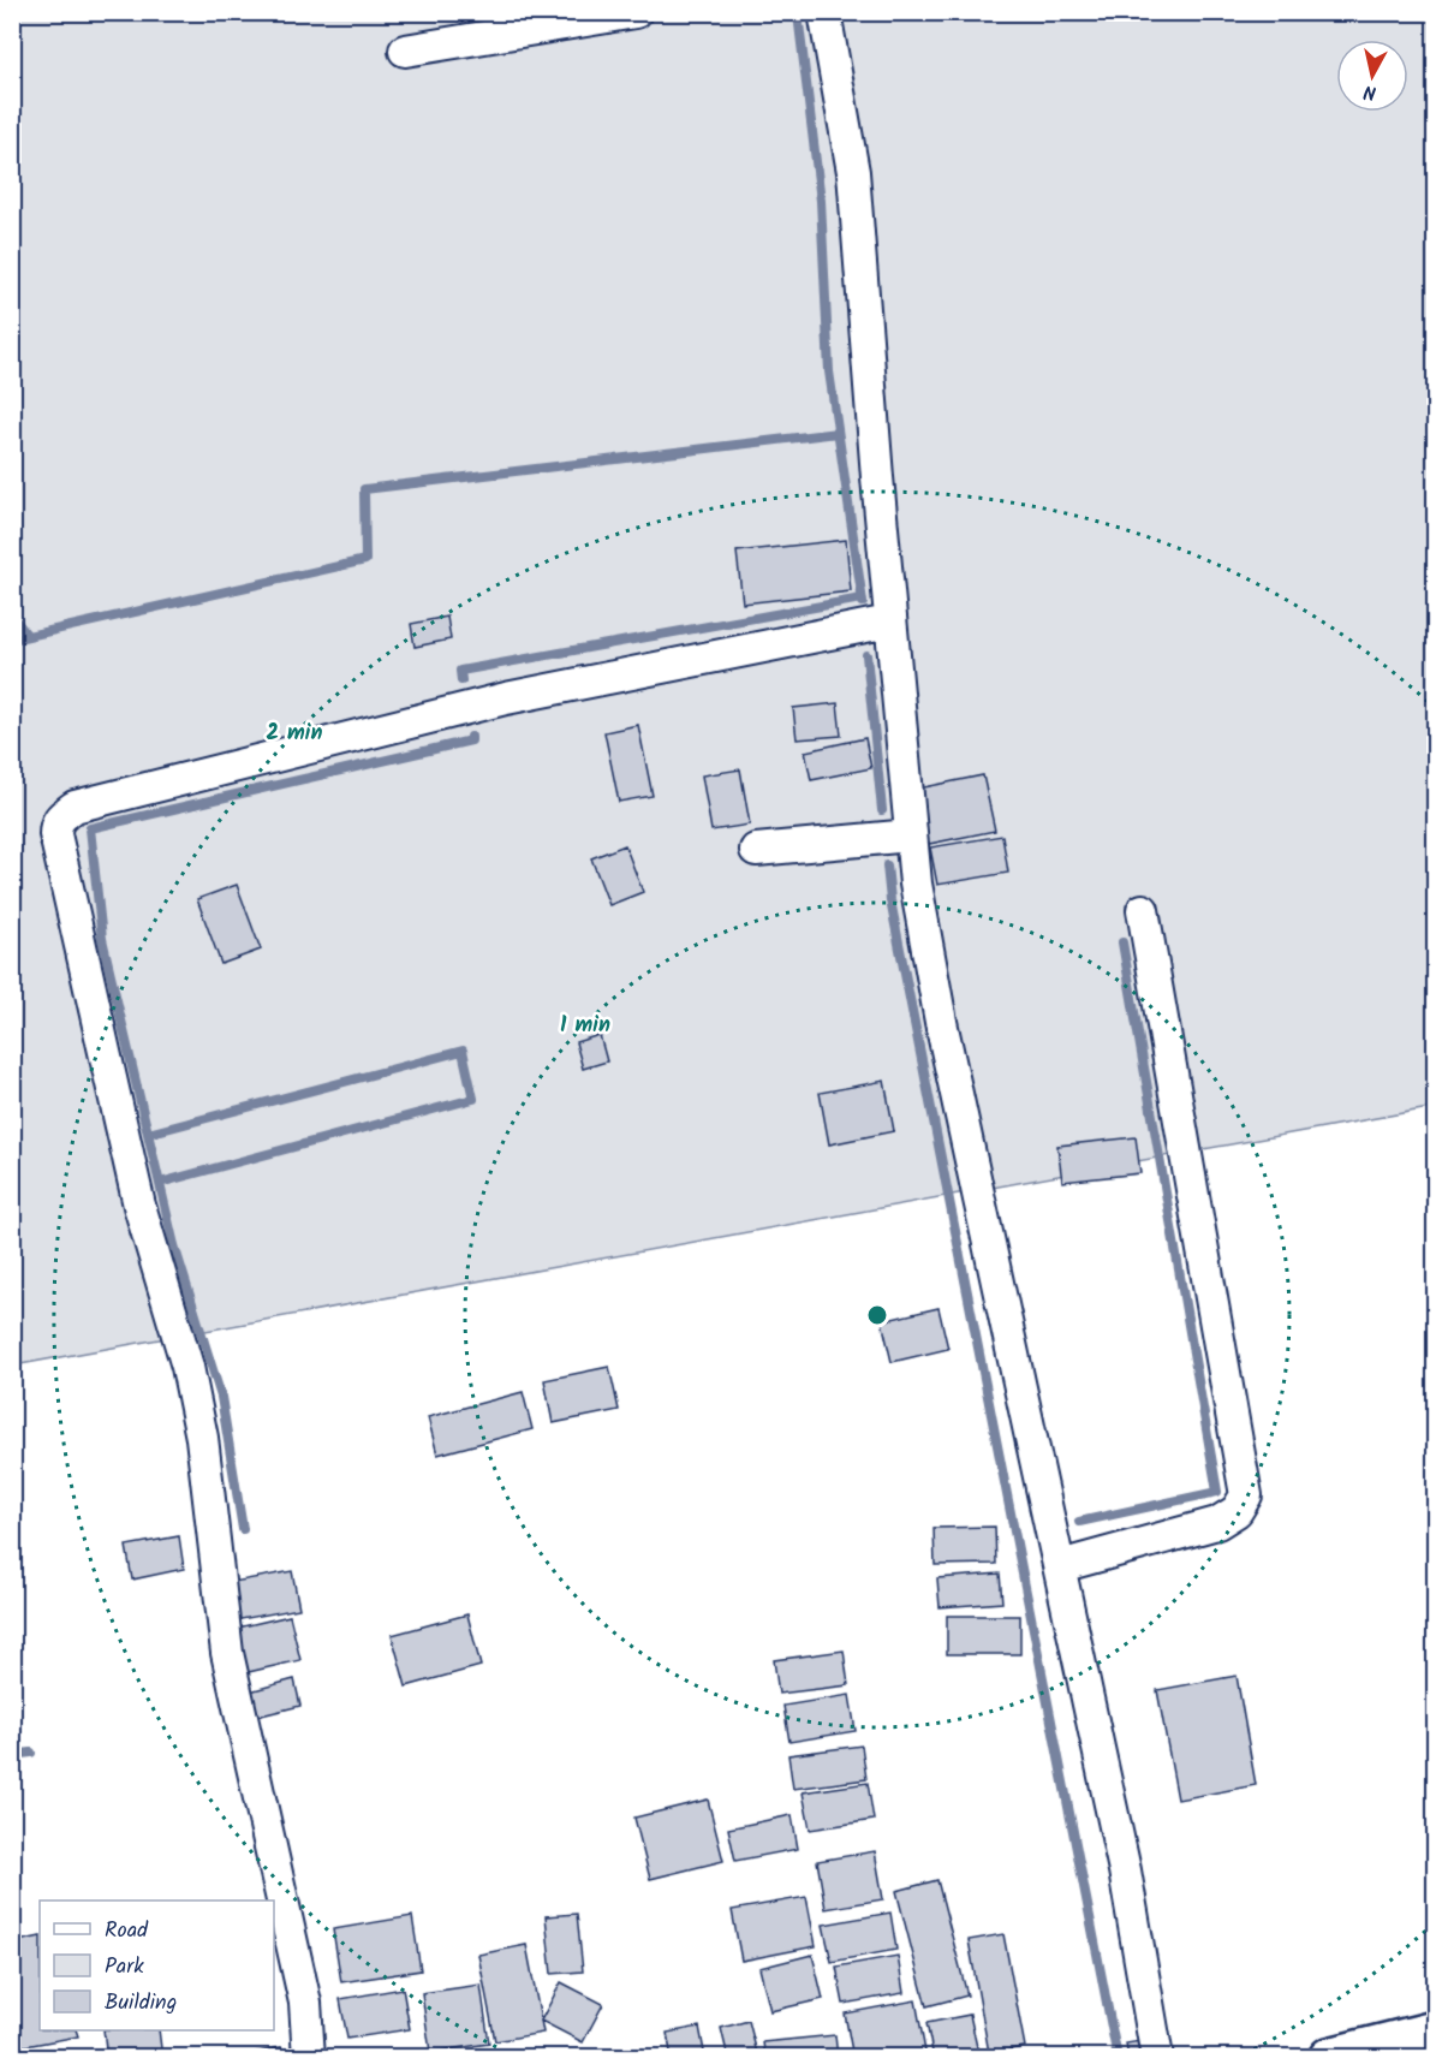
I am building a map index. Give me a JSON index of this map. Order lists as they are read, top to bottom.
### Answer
{
  "legend": ["Road", "Park", "Building"],
  "north": "bottom",
  "rings": ["2 min", "1 min"]
}
